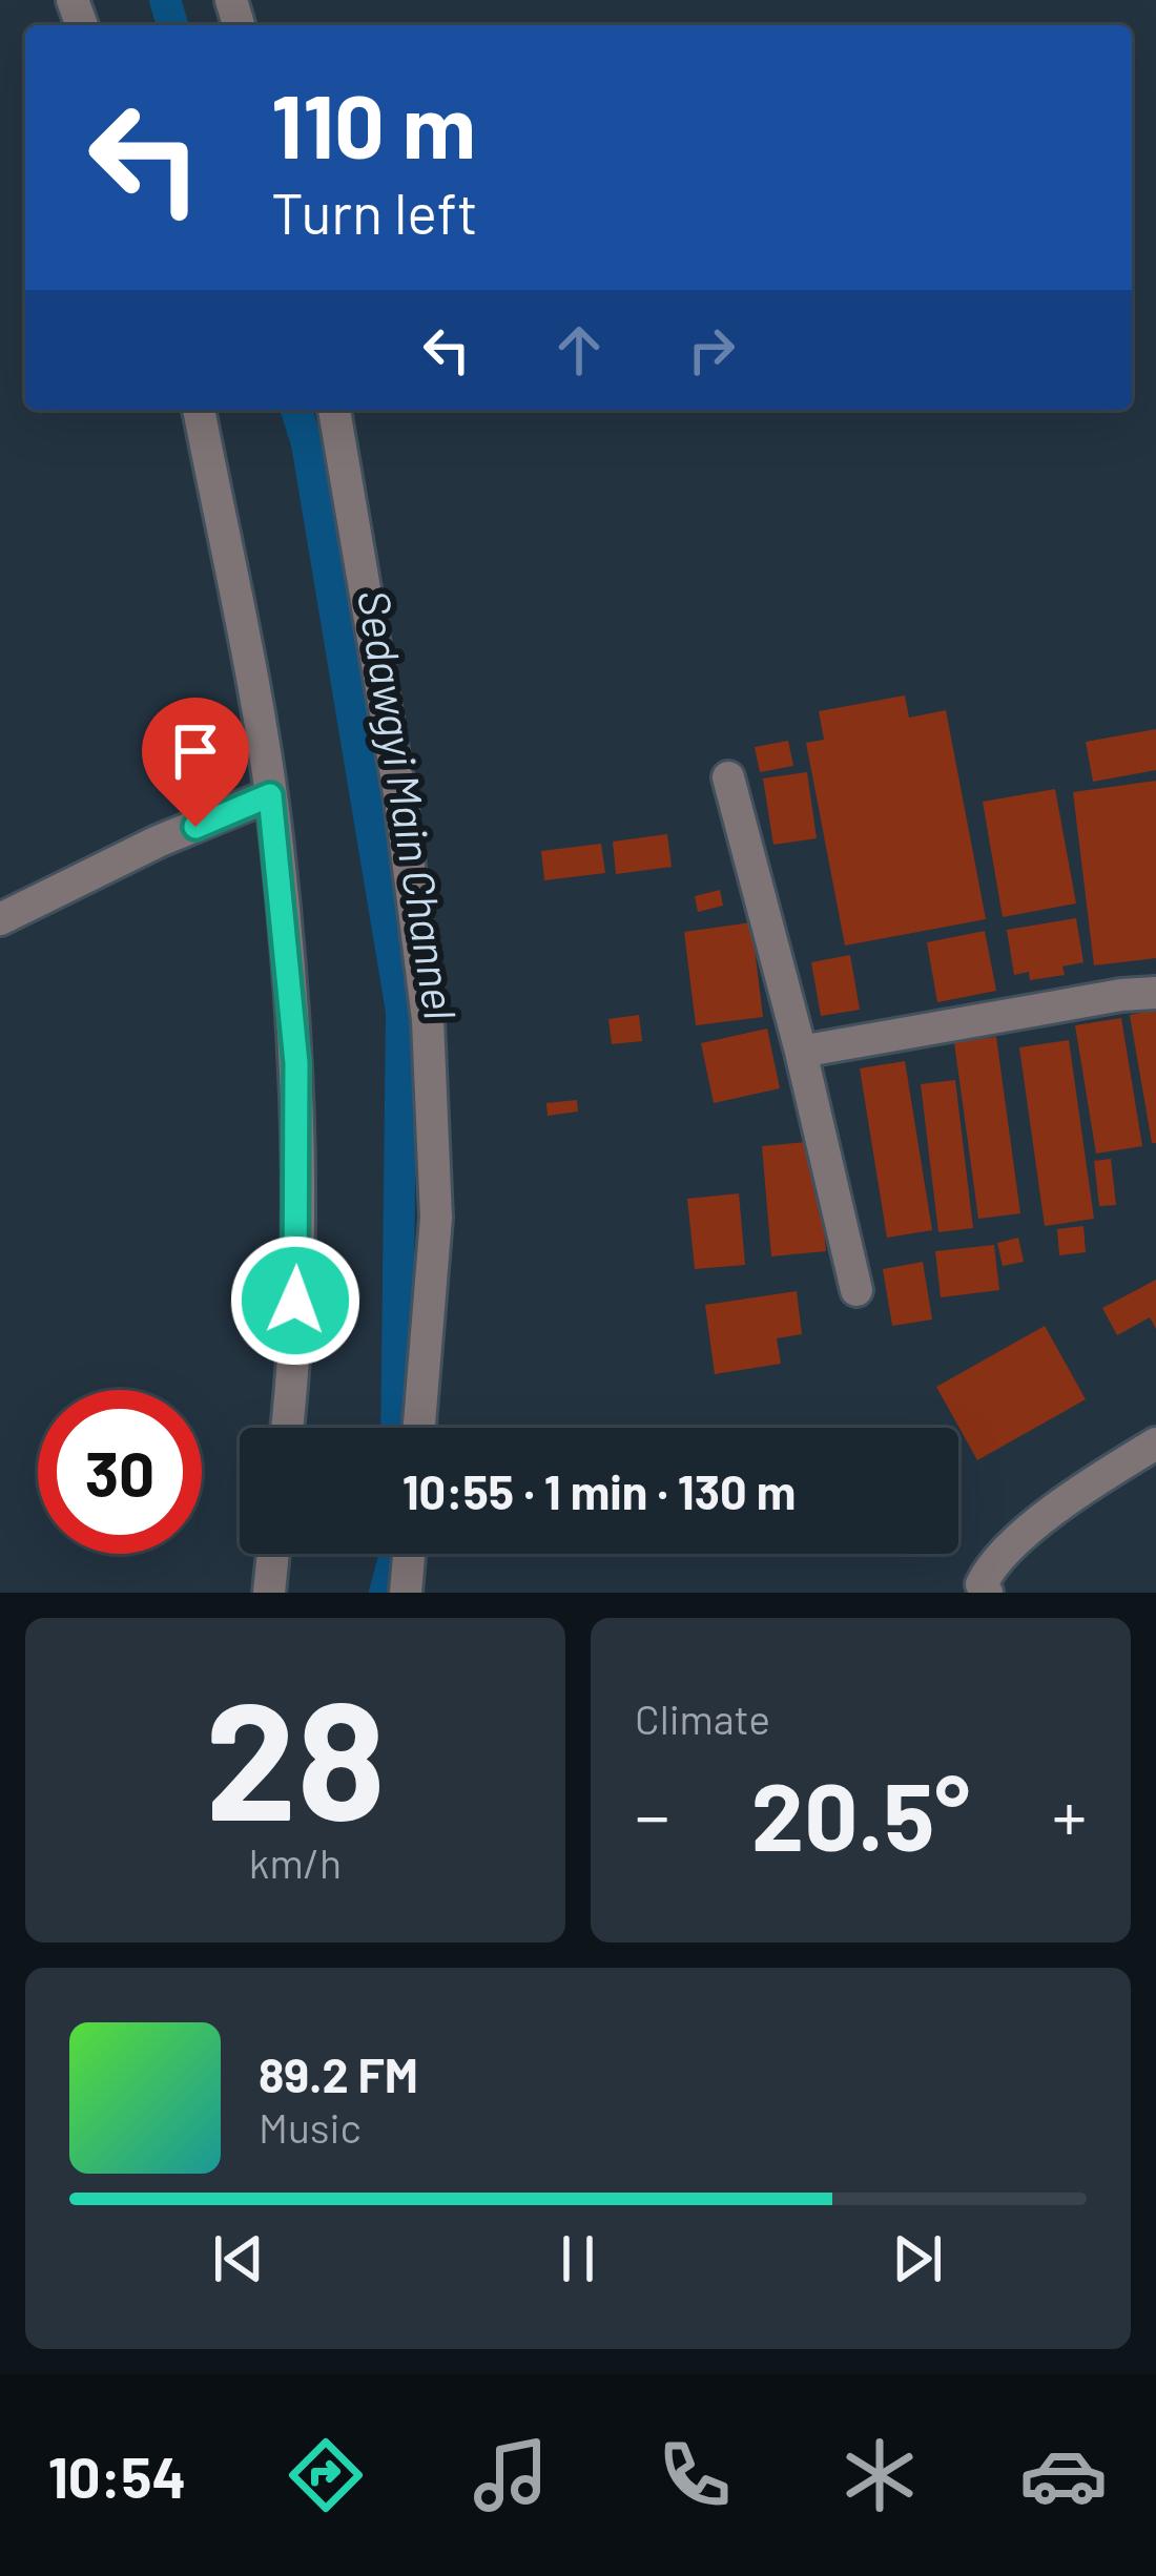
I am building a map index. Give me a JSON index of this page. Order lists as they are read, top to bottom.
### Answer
{
  "water": ["Sedawgyi Main Channel"],
  "page": {
    "turn": ["110 m", "Turn left"],
    "limit": "30",
    "trip": "10:55 · 1 min · 130 m",
    "tile": [
      ["28", "km/h"],
      "Climate"
    ],
    "heat": ["−", "20.5°", "+"],
    "song": ["89.2 FM", "Music"],
    "tabs": "10:54"
  }
}
